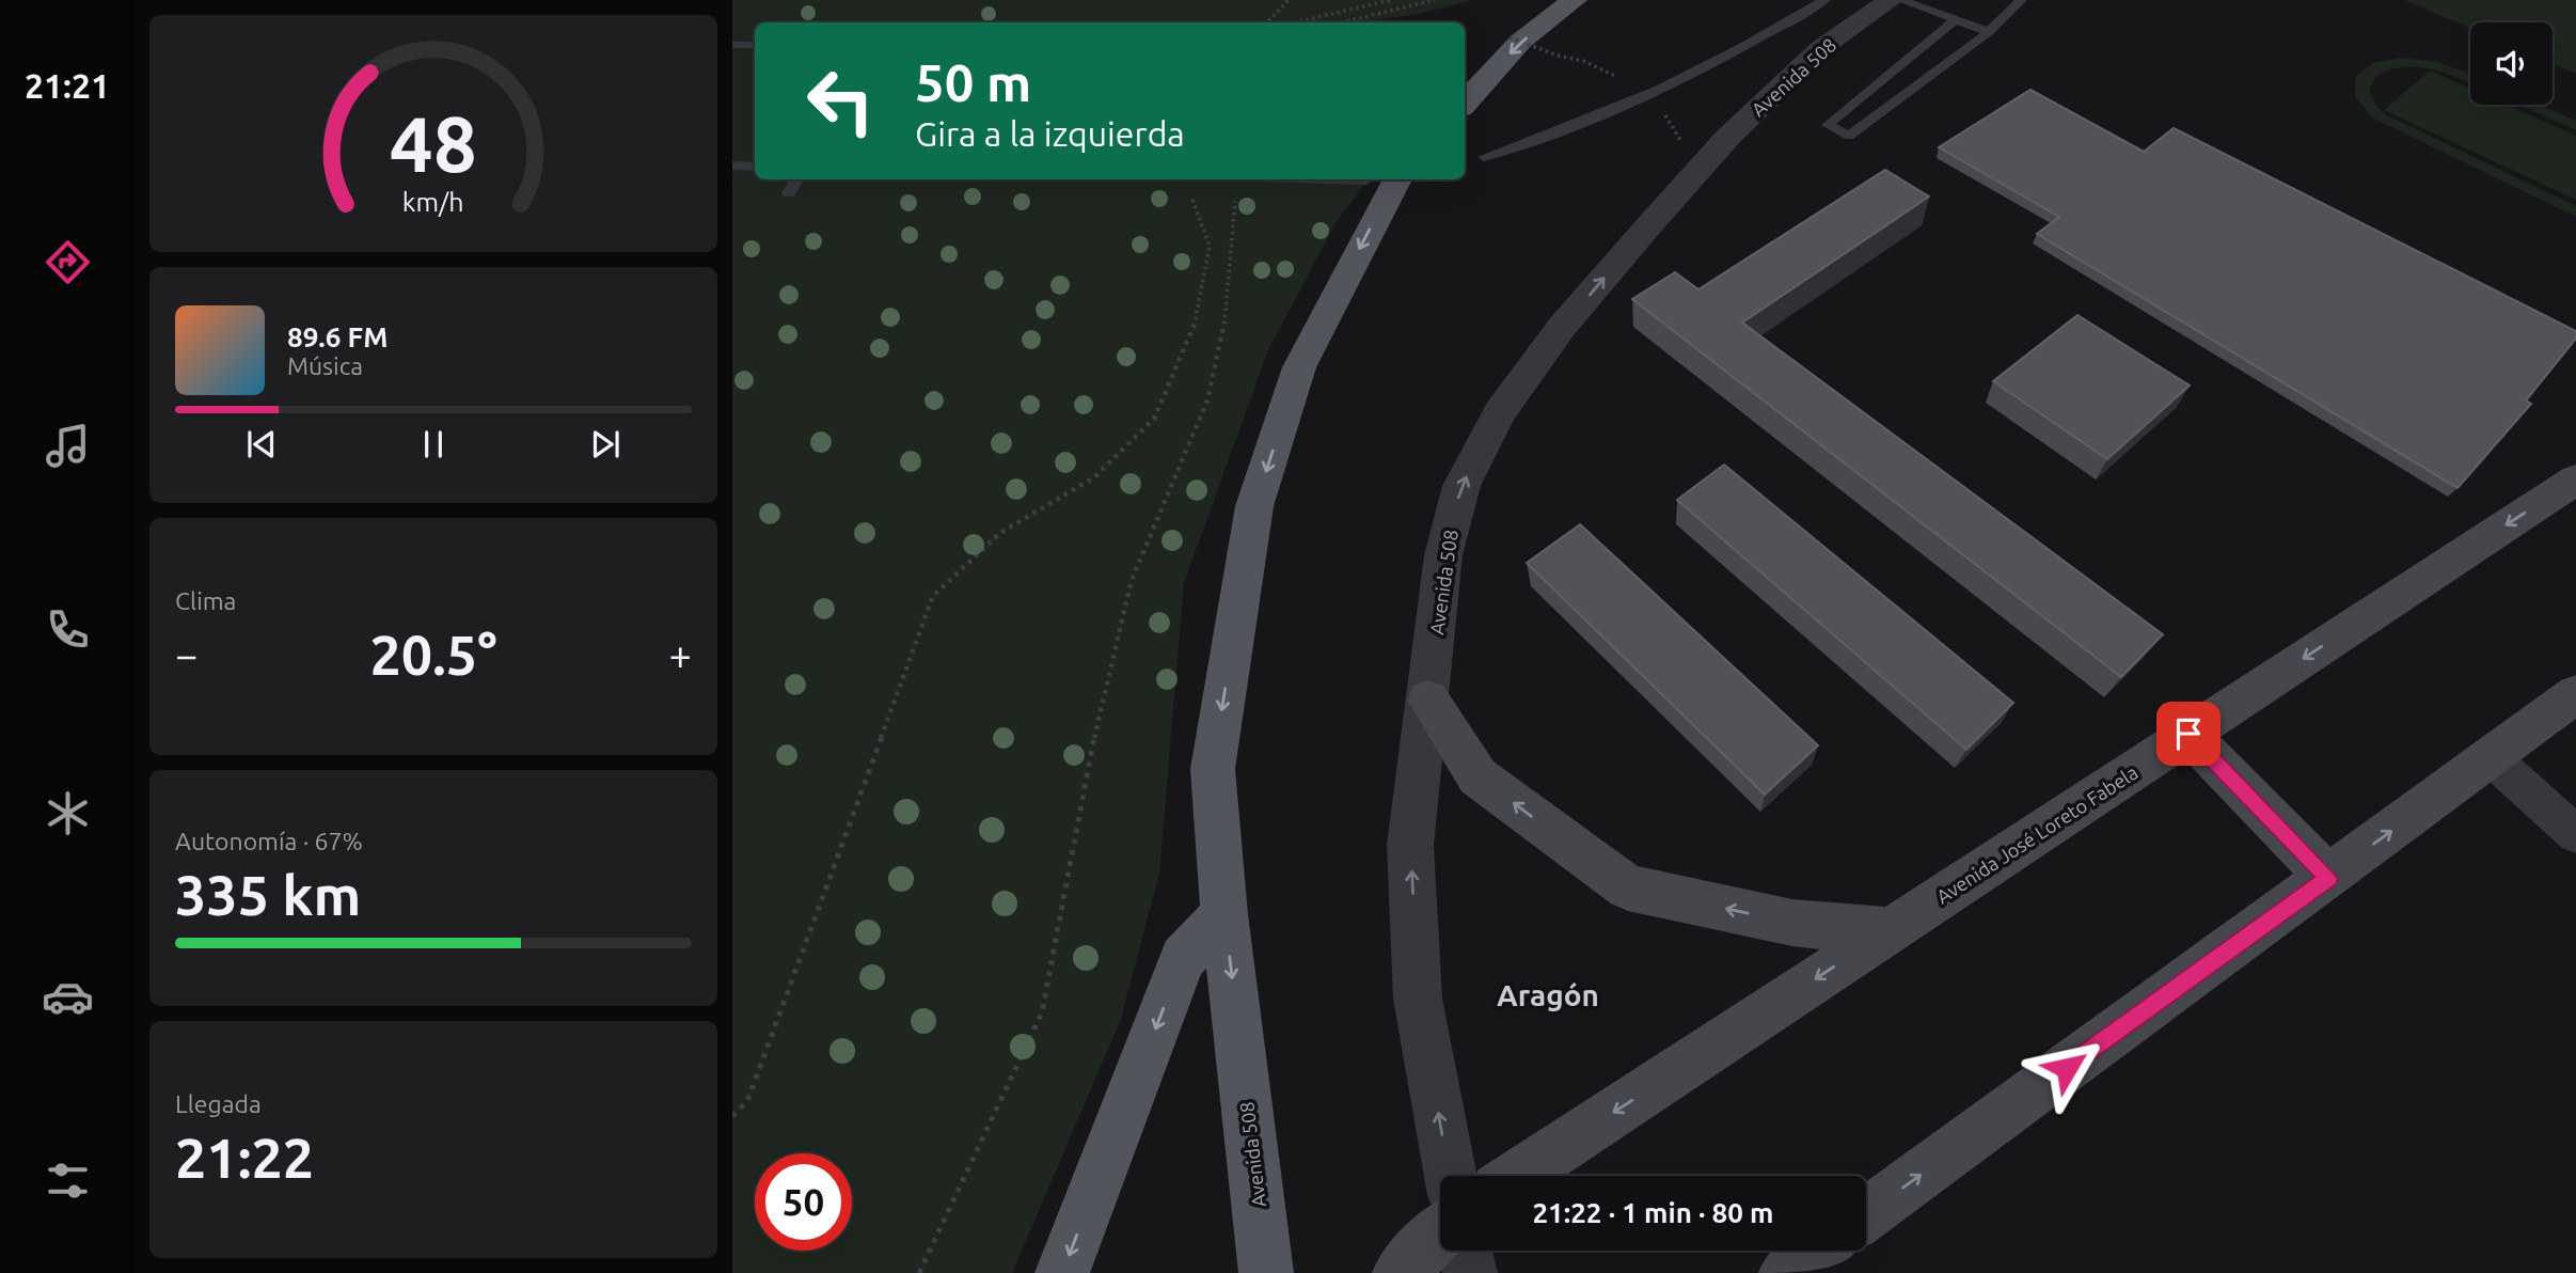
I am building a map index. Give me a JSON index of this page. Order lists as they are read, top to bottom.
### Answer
{
  "streets": {
    "main road": ["Avenida 508", "Avenida José Loreto Fabela"]
  },
  "districts": ["Aragón"],
  "page": {
    "tabs": "21:21",
    "turn": ["50 m", "Gira a la izquierda"],
    "song": ["89.6 FM", "Música"],
    "tile": [
      "Clima",
      ["Autonomía · 67%", "335 km"],
      ["Llegada", "21:22"]
    ],
    "heat": ["−", "20.5°", "+"],
    "limit": "50",
    "trip": "21:22 · 1 min · 80 m",
    "gauge": ["48", "km/h"]
  }
}
